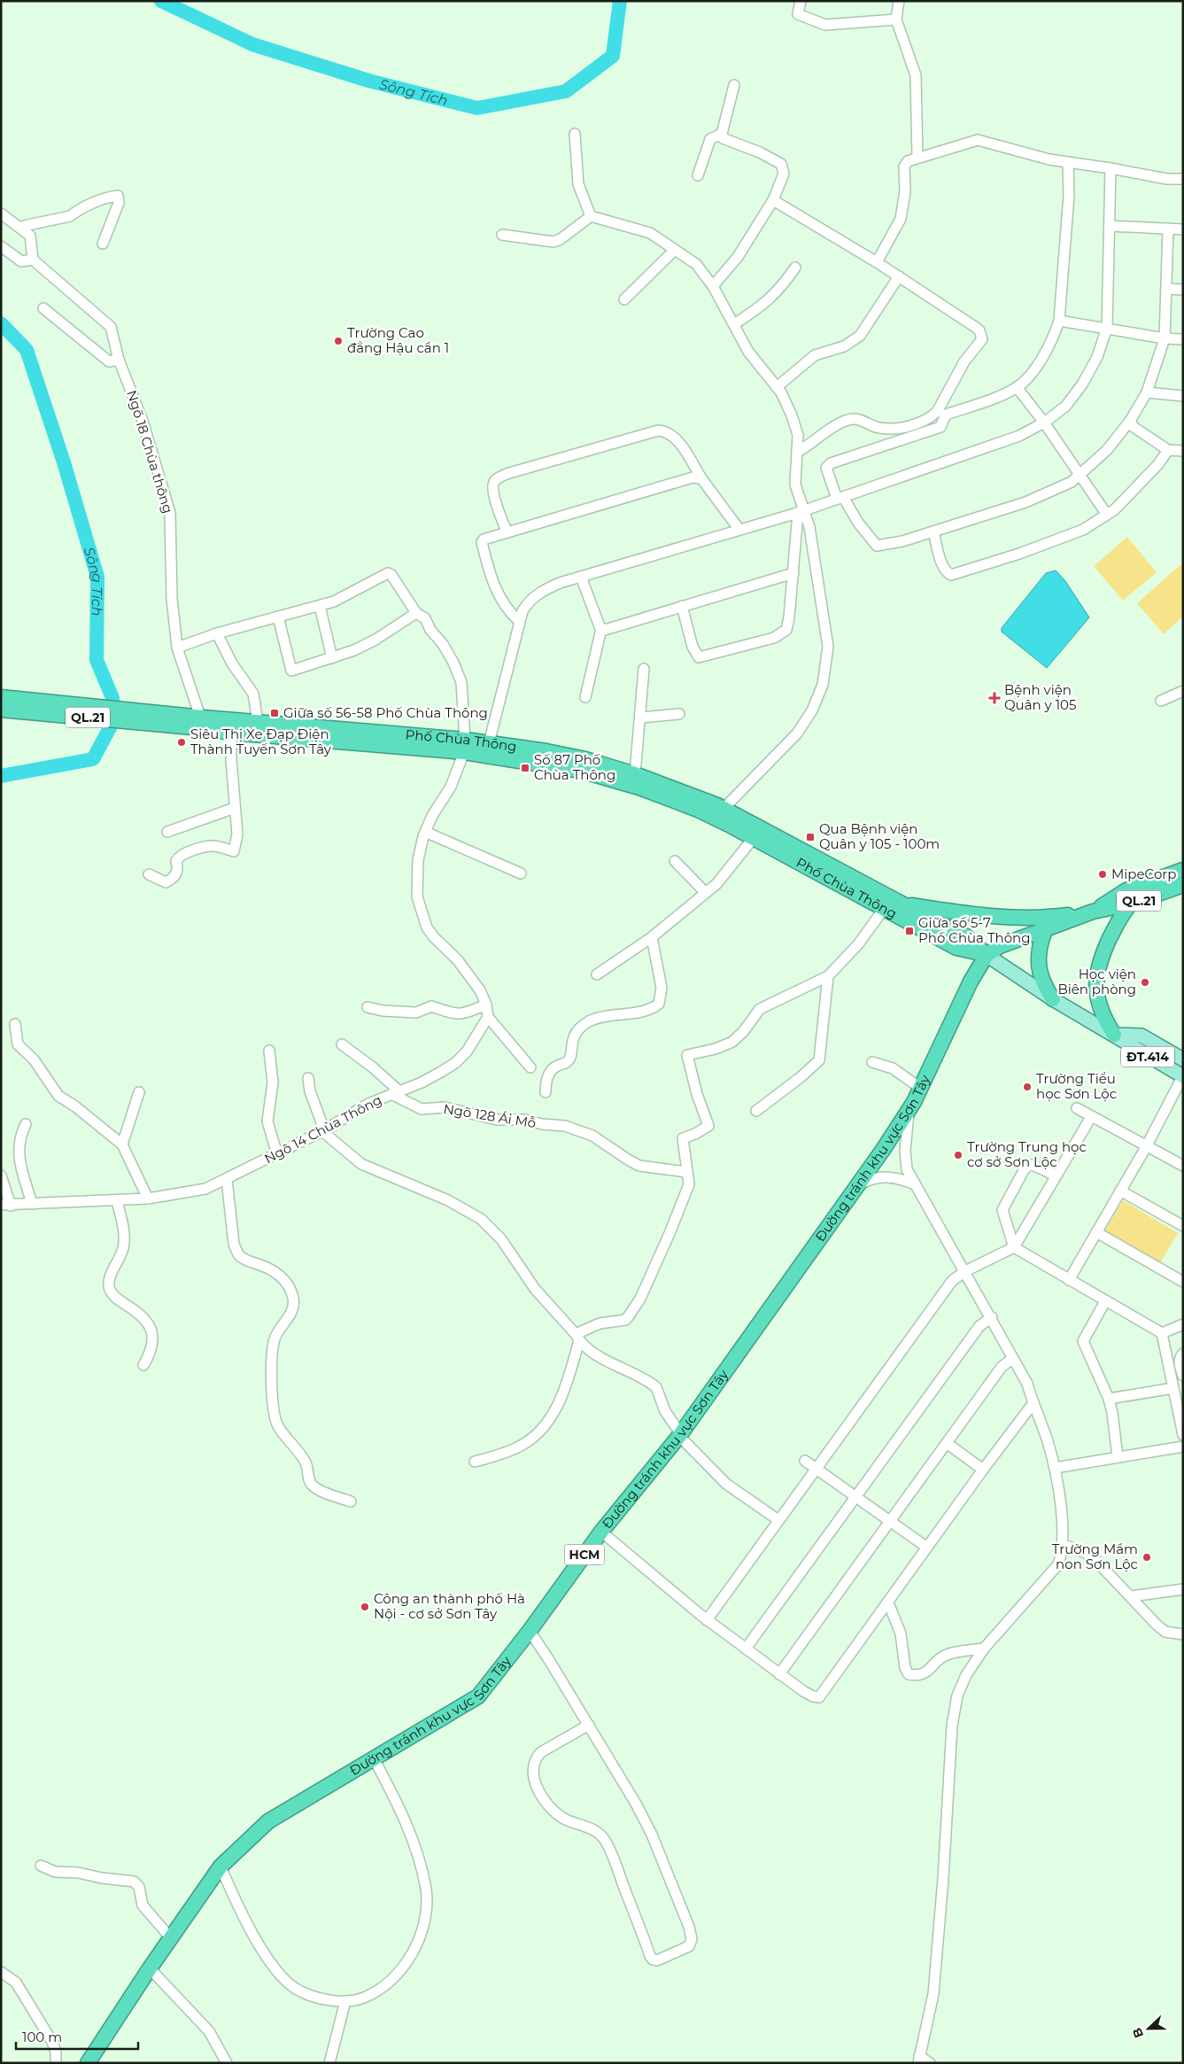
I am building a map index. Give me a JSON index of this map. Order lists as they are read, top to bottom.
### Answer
{
  "streets": {
    "highway": [
      "QL.21",
      "Phố Chùa Thông",
      "Đường tránh khu vực Sơn Tây",
      "HCM"
    ],
    "main road": ["ĐT.414"],
    "street": ["Ngõ 18 Chùa thông", "Ngõ 128 Ái Mỗ", "Ngõ 14 Chùa Thông"]
  },
  "crossings": [
    ["Ngõ 18 Chùa thông", "Phố Chùa Thông"],
    ["QL.21", "Phố Chùa Thông"],
    ["QL.21", "ĐT.414"],
    ["QL.21", "Đường tránh khu vực Sơn Tây"],
    ["Phố Chùa Thông", "ĐT.414"],
    ["Phố Chùa Thông", "Đường tránh khu vực Sơn Tây"],
    ["ĐT.414", "Đường tránh khu vực Sơn Tây"],
    ["Ngõ 128 Ái Mỗ", "Ngõ 14 Chùa Thông"]
  ],
  "water": ["Sông Tích"],
  "places": {
    "other": [
      "Trường Cao đẳng Hậu cần 1",
      "Siêu Thị Xe Đạp Điện Thành Tuyến Sơn Tây",
      "MipeCorp",
      "Học viện Biên phòng",
      "Trường Tiểu học Sơn Lộc",
      "Trường Trung học cơ sở Sơn Lộc",
      "Trường Mầm non Sơn Lộc",
      "Công an thành phố Hà Nội - cơ sở Sơn Tây"
    ],
    "health": ["Bệnh viện Quân y 105"],
    "transit": [
      "Giữa số 56-58 Phố Chùa Thông",
      "Số 87 Phố Chùa Thông",
      "Qua Bệnh viện Quân y 105 - 100m",
      "Giữa số 5-7 Phố Chùa Thông"
    ]
  },
  "scale_bar": "100 m",
  "north": "left"
}
